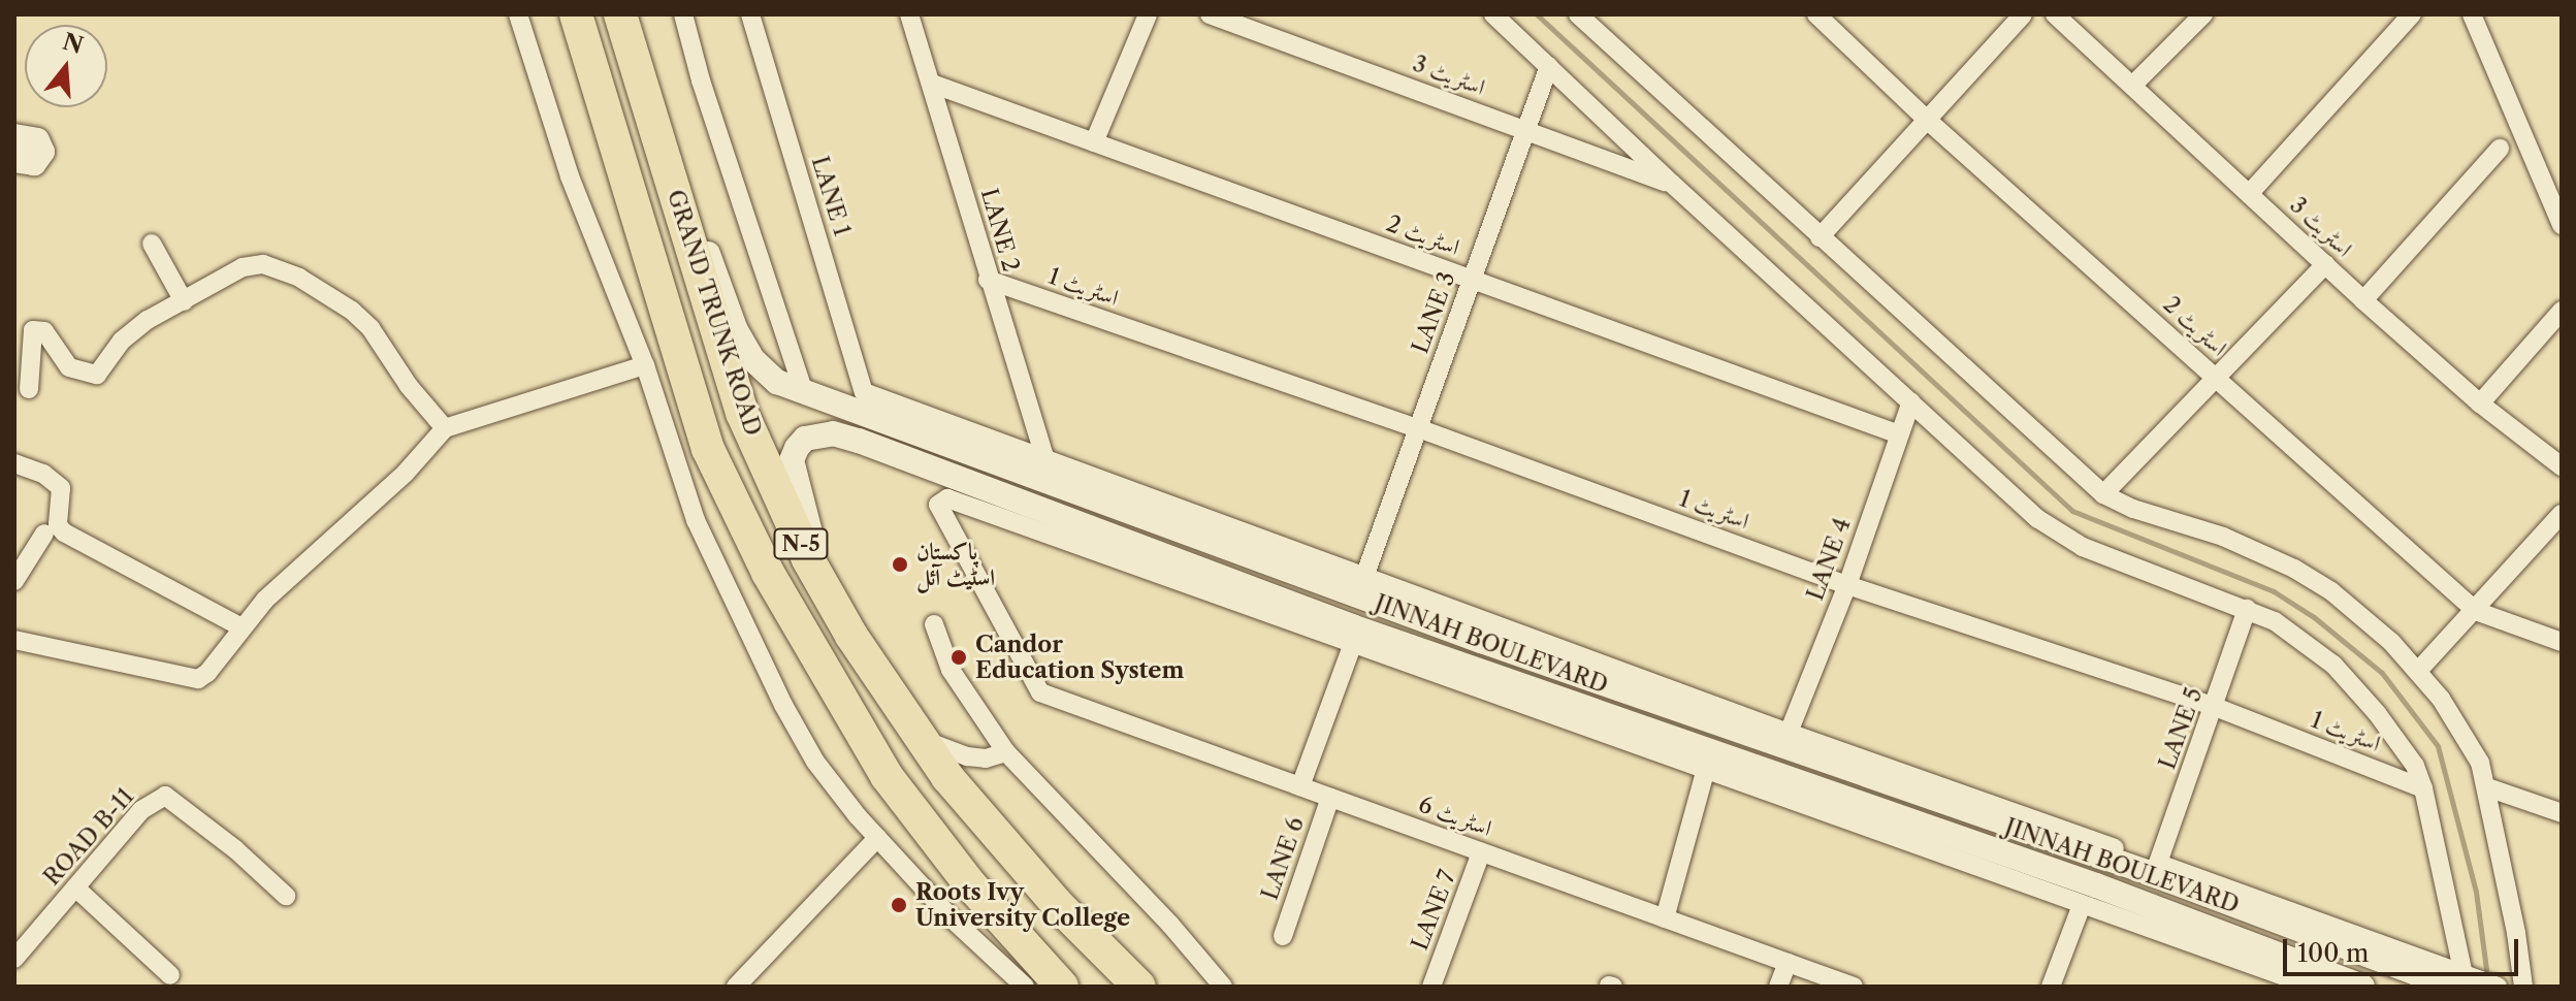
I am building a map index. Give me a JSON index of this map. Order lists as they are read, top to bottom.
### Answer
{
  "streets": {
    "highway": ["GRAND TRUNK ROAD", "N-5"],
    "street": [
      "اسٹریٹ 3",
      "LANE 1",
      "LANE 2",
      "اسٹریٹ 2",
      "اسٹریٹ 1",
      "LANE 3",
      "LANE 4",
      "JINNAH BOULEVARD",
      "LANE 5",
      "اسٹریٹ 6",
      "ROAD B-11",
      "LANE 6",
      "LANE 7"
    ]
  },
  "crossings": [
    ["اسٹریٹ 3", "LANE 3"],
    ["LANE 1", "LANE 2"],
    ["LANE 2", "اسٹریٹ 2"],
    ["LANE 2", "اسٹریٹ 1"],
    ["اسٹریٹ 2", "LANE 3"],
    ["اسٹریٹ 2", "LANE 4"],
    ["اسٹریٹ 1", "LANE 3"],
    ["اسٹریٹ 1", "LANE 4"],
    ["اسٹریٹ 1", "LANE 5"],
    ["GRAND TRUNK ROAD", "JINNAH BOULEVARD"],
    ["JINNAH BOULEVARD", "اسٹریٹ 6"],
    ["اسٹریٹ 6", "LANE 6"],
    ["اسٹریٹ 6", "LANE 7"]
  ],
  "places": ["پاکستان اسٹیٹ آئل", "Candor Education System", "Roots Ivy University College"],
  "scale_bar": "100 m",
  "north": "top"
}
